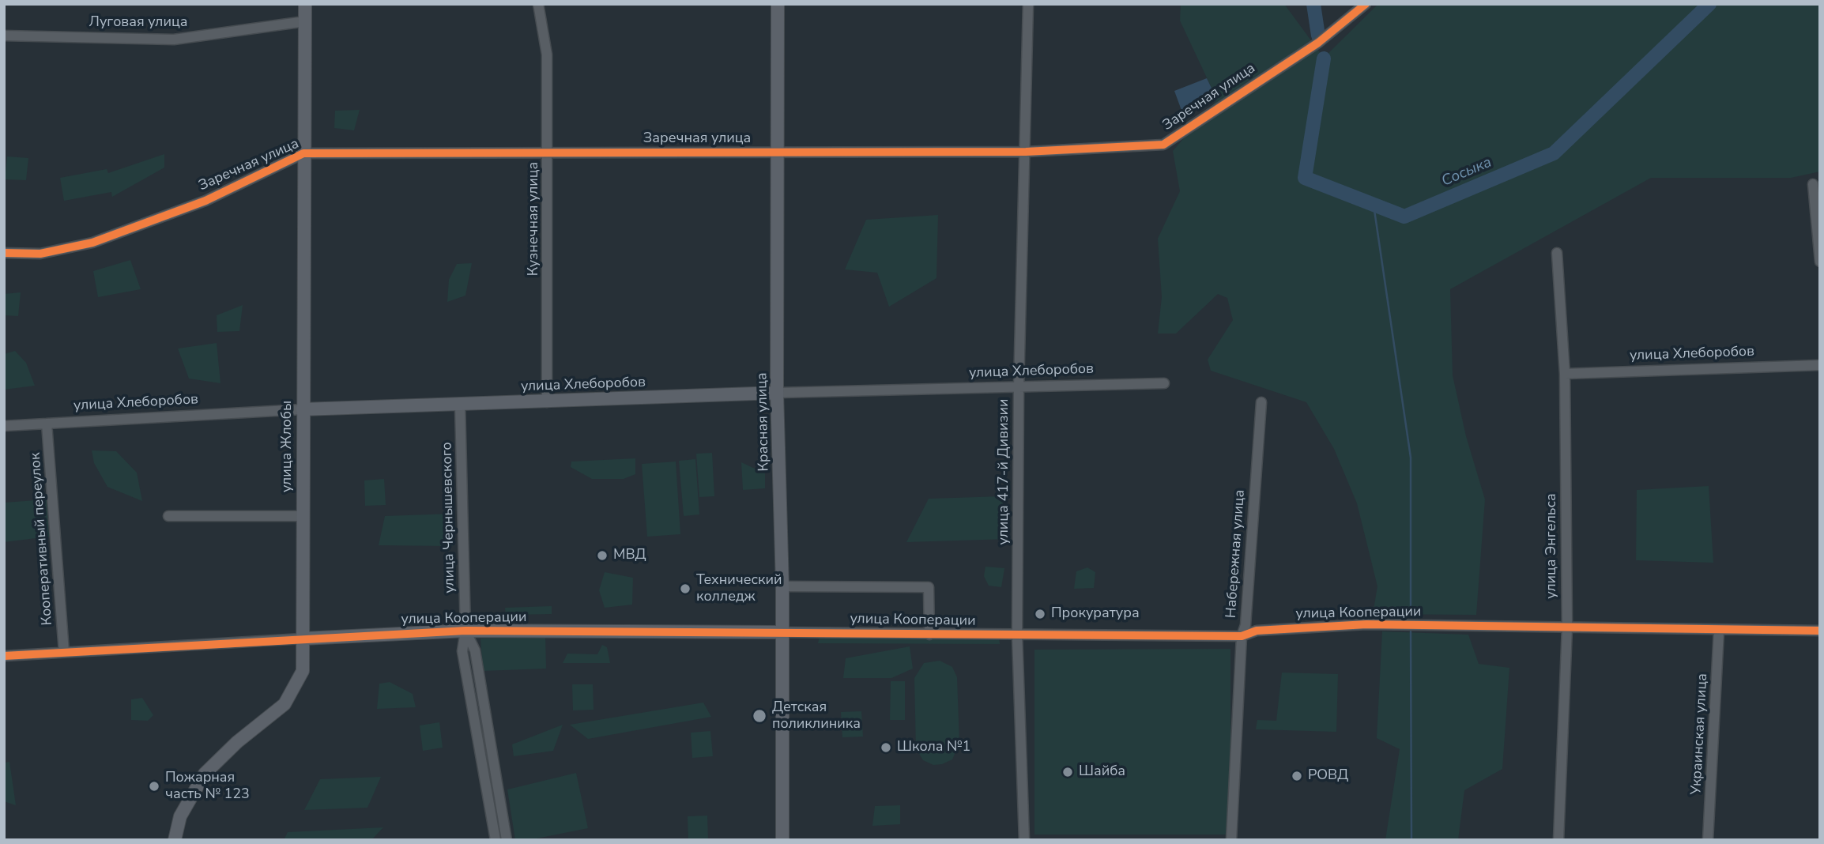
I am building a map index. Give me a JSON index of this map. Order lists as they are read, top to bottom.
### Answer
{
  "streets": {
    "street": [
      "Луговая улица",
      "Заречная улица",
      "Кузнечная улица",
      "улица Хлеборобов",
      "Красная улица",
      "улица Жлобы",
      "улица 417-й Дивизии",
      "улица Чернышевского",
      "Кооперативный переулок",
      "улица Энгельса",
      "Набережная улица",
      "улица Кооперации",
      "Украинская улица"
    ]
  },
  "crossings": [
    ["Луговая улица", "улица Жлобы"],
    ["Заречная улица", "Кузнечная улица"],
    ["Заречная улица", "Красная улица"],
    ["Заречная улица", "улица Жлобы"],
    ["Заречная улица", "улица 417-й Дивизии"],
    ["Кузнечная улица", "улица Хлеборобов"],
    ["улица Хлеборобов", "Красная улица"],
    ["улица Хлеборобов", "улица Жлобы"],
    ["улица Хлеборобов", "улица 417-й Дивизии"],
    ["улица Хлеборобов", "улица Чернышевского"],
    ["улица Хлеборобов", "Кооперативный переулок"],
    ["улица Хлеборобов", "улица Энгельса"],
    ["Красная улица", "улица Кооперации"],
    ["улица Жлобы", "улица Кооперации"],
    ["улица 417-й Дивизии", "улица Кооперации"],
    ["улица Чернышевского", "улица Кооперации"],
    ["Кооперативный переулок", "улица Кооперации"],
    ["улица Энгельса", "улица Кооперации"],
    ["Набережная улица", "улица Кооперации"],
    ["улица Кооперации", "Украинская улица"]
  ],
  "water": ["Сосыка"],
  "places": [
    "МВД",
    "Технический колледж",
    "Прокуратура",
    "Детская поликлиника",
    "Школа №1",
    "Шайба",
    "РОВД",
    "Пожарная часть № 123"
  ]
}
